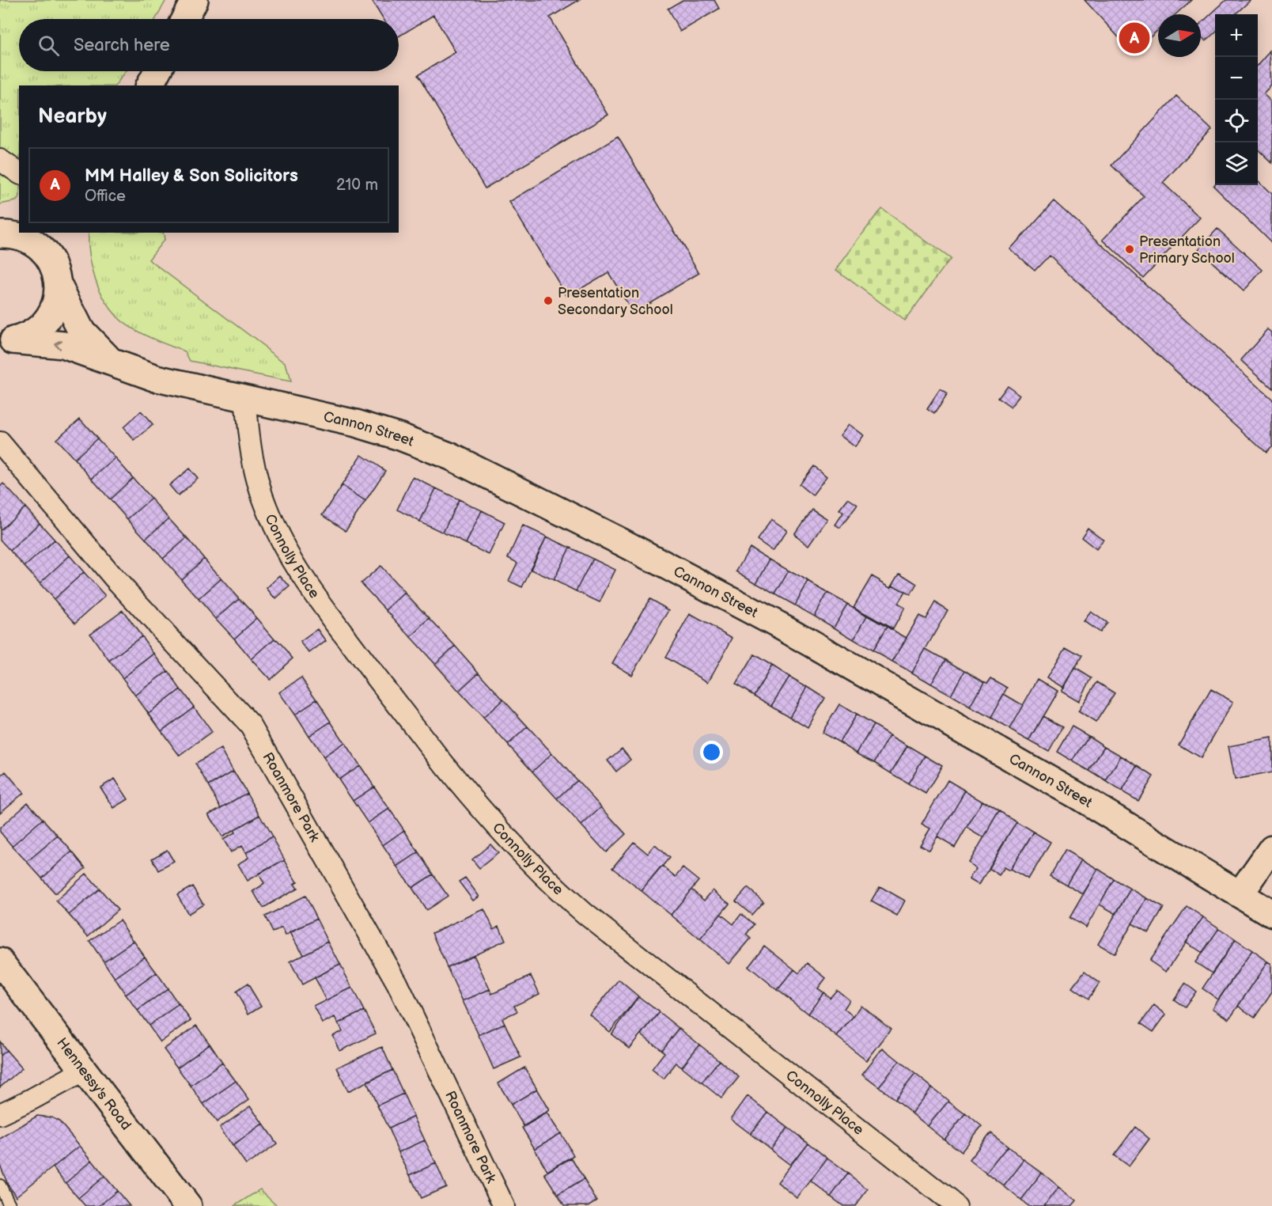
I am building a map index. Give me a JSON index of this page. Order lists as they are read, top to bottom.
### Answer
{
  "streets": {
    "main road": ["Cannon Street", "Hennessy's Road"],
    "street": ["Connolly Place", "Roanmore Park"]
  },
  "crossings": [
    ["Cannon Street", "Connolly Place"]
  ],
  "places": ["Presentation Primary School", "Presentation Secondary School"],
  "north": "right",
  "page": {
    "map_buttons": ["+", "−"],
    "search": "Search here",
    "pins": "A",
    "heading": "Nearby",
    "list": [
      {
        "mark": "A",
        "name": "MM Halley & Son Solicitors",
        "note": "Office",
        "value": "210 m"
      }
    ]
  }
}
